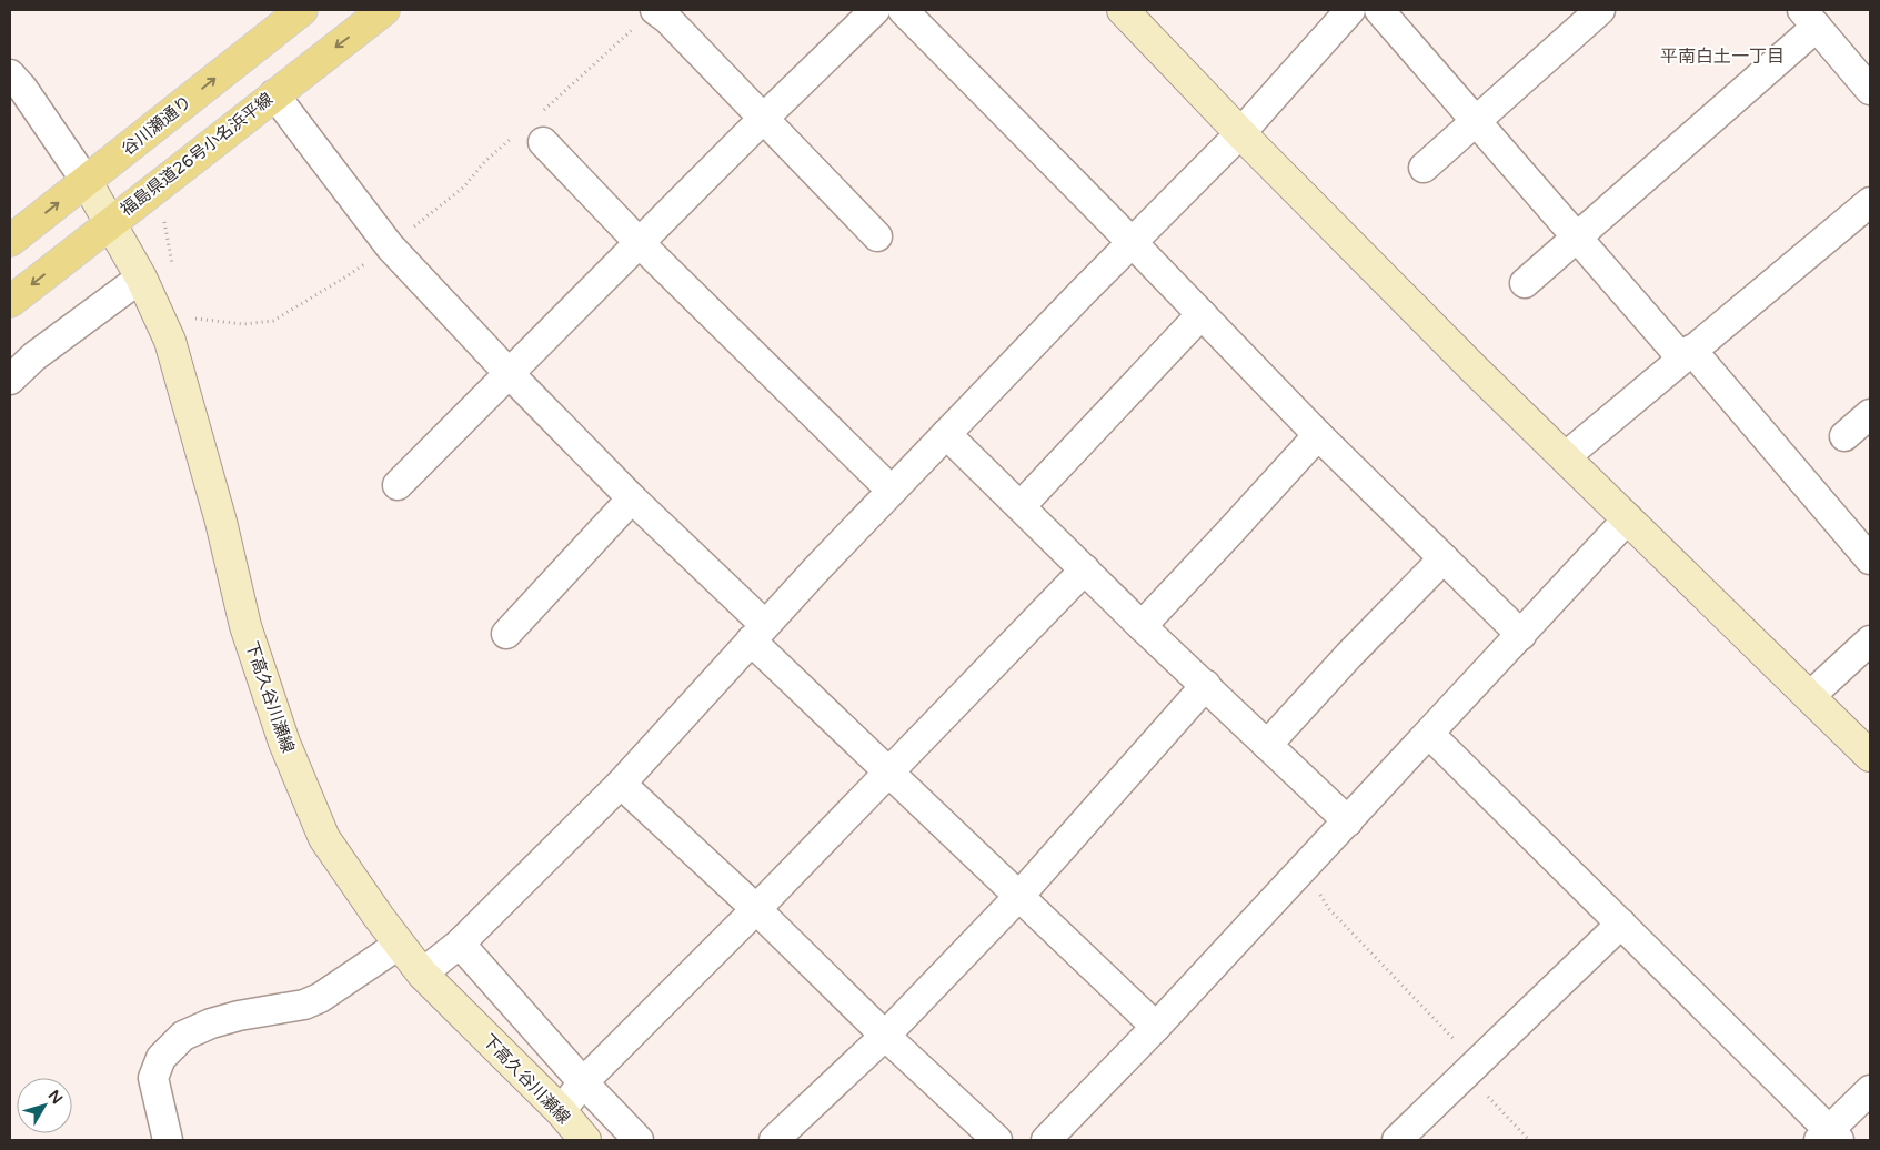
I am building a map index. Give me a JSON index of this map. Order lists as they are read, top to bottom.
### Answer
{
  "streets": {
    "main road": ["谷川瀬通り", "福島県道26号小名浜平線", "下高久谷川瀬線"]
  },
  "crossings": [
    ["谷川瀬通り", "下高久谷川瀬線"],
    ["福島県道26号小名浜平線", "下高久谷川瀬線"]
  ],
  "one_way": ["谷川瀬通り", "福島県道26号小名浜平線"],
  "districts": ["平南白土一丁目"],
  "north": "top right"
}
